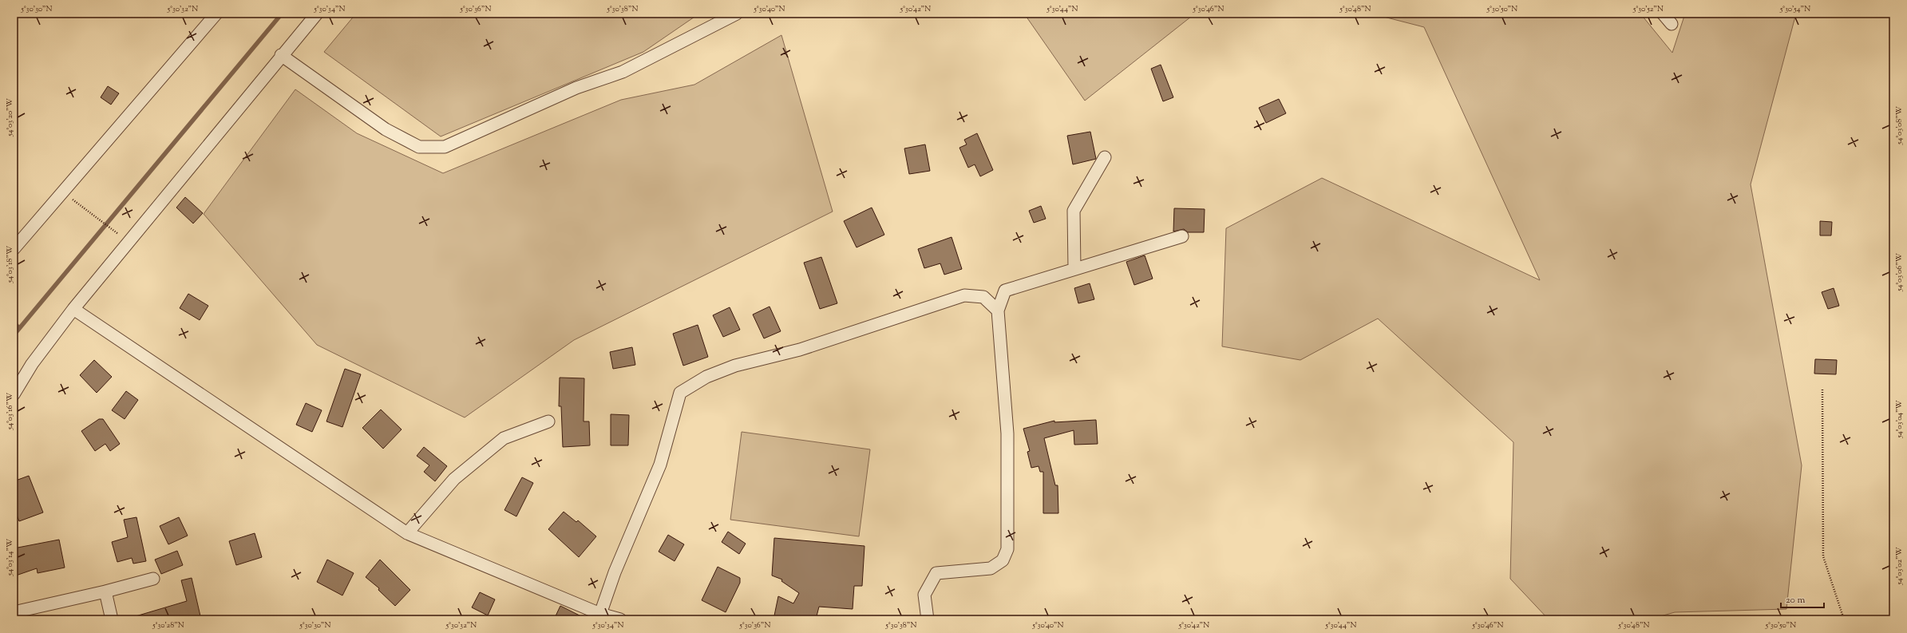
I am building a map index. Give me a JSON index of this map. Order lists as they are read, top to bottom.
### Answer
{
  "scale_bar": "20 m",
  "coordinates": [
    "5°30'30\"N",
    "5°30'32\"N",
    "5°30'34\"N",
    "5°30'36\"N",
    "5°30'38\"N",
    "5°30'40\"N",
    "5°30'42\"N",
    "5°30'44\"N",
    "5°30'46\"N",
    "5°30'48\"N",
    "5°30'50\"N",
    "5°30'52\"N",
    "5°30'54\"N",
    "54°03'20\"W",
    "54°03'08\"W",
    "54°03'18\"W",
    "54°03'06\"W",
    "54°03'16\"W",
    "54°03'04\"W",
    "54°03'14\"W",
    "54°03'02\"W",
    "5°30'28\"N"
  ]
}
